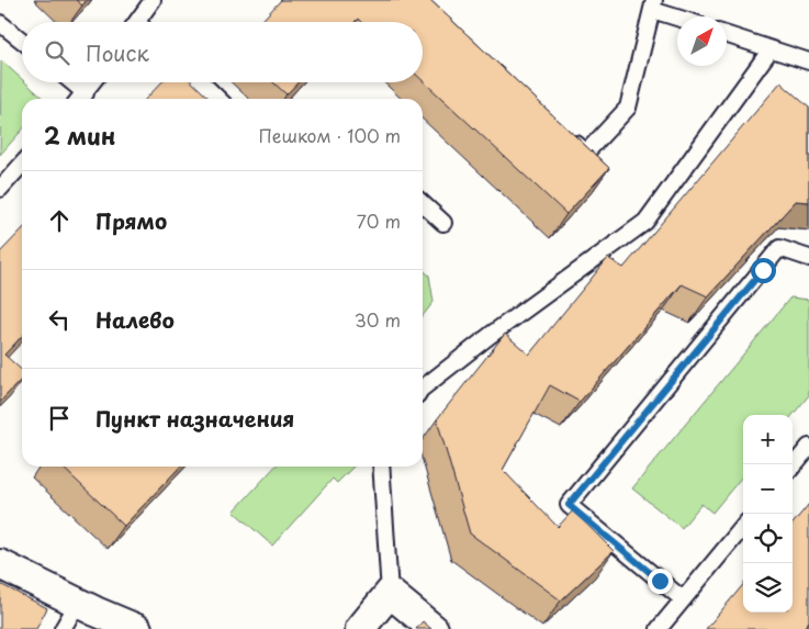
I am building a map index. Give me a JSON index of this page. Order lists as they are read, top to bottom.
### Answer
{
  "north": "top right",
  "page": {
    "search": "Поиск",
    "heading": ["2 мин", "Пешком · 100 m"],
    "list": [
      ["Прямо", "70 m"],
      ["Налево", "30 m"],
      "Пункт назначения"
    ],
    "map_buttons": ["+", "−"]
  }
}
